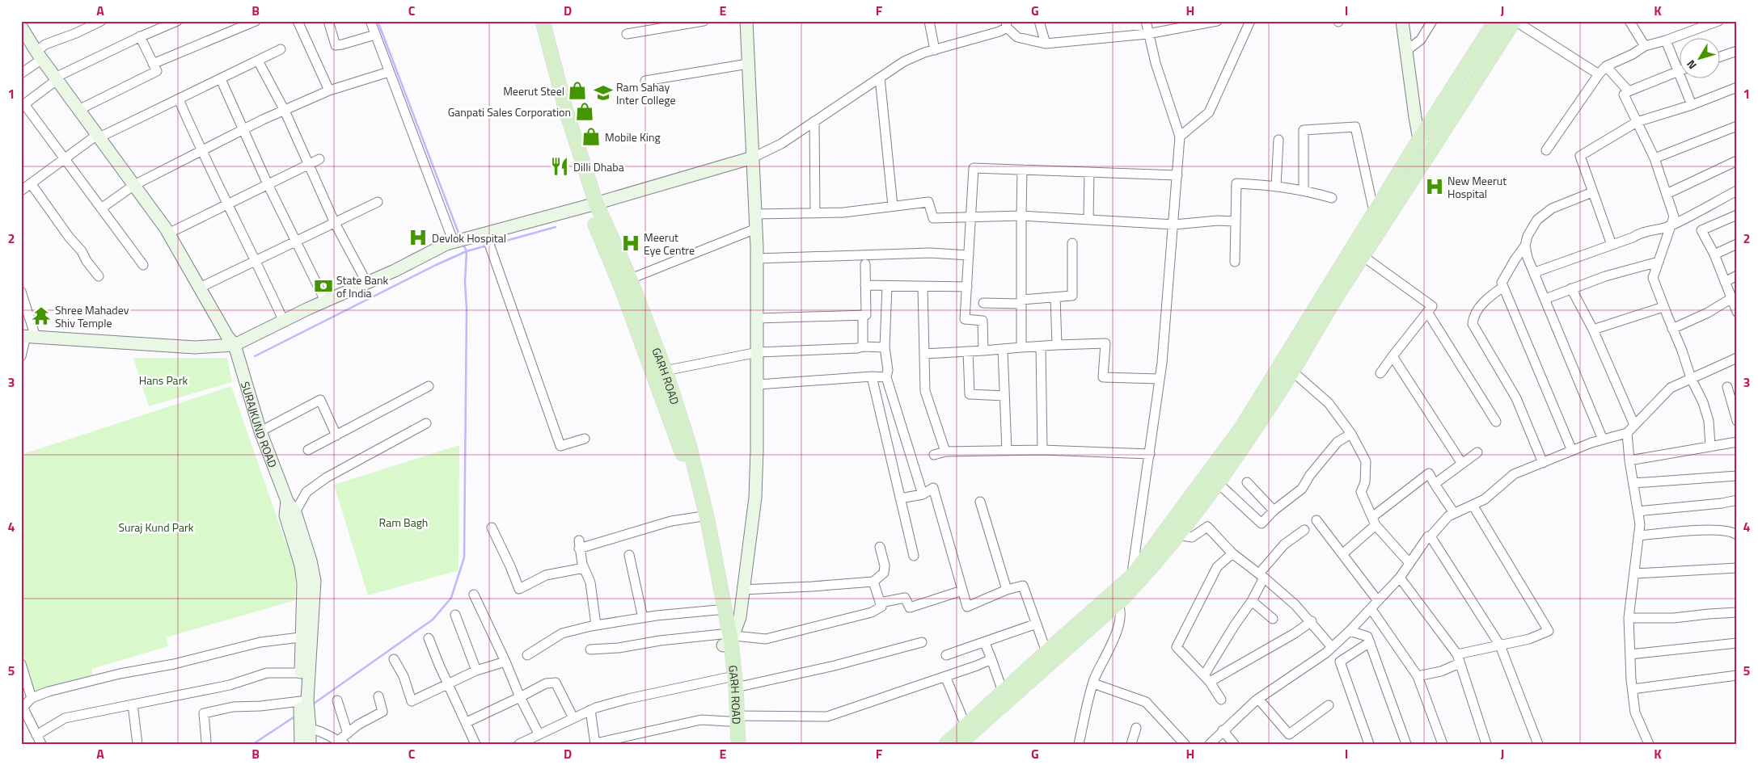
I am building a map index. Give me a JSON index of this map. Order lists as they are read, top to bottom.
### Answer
{
  "streets": {
    "main road": ["GARH ROAD"],
    "street": ["SURAJKUND ROAD"]
  },
  "parks": ["Hans Park", "Ram Bagh", "Suraj Kund Park"],
  "places": {
    "shop": ["Meerut Steel", "Ganpati Sales Corporation", "Mobile King"],
    "school or university": ["Ram Sahay Inter College"],
    "restaurant": ["Dilli Dhaba"],
    "hospital": ["New Meerut Hospital", "Devlok Hospital", "Meerut Eye Centre"],
    "bank": ["State Bank of India"],
    "temple": ["Shree Mahadev Shiv Temple"]
  },
  "north": "bottom left",
  "grid": {
    "columns": [
      "A",
      "B",
      "C",
      "D",
      "E",
      "F",
      "G",
      "H",
      "I",
      "J",
      "K"
    ],
    "rows": [
      "1",
      "2",
      "3",
      "4",
      "5"
    ]
  }
}
